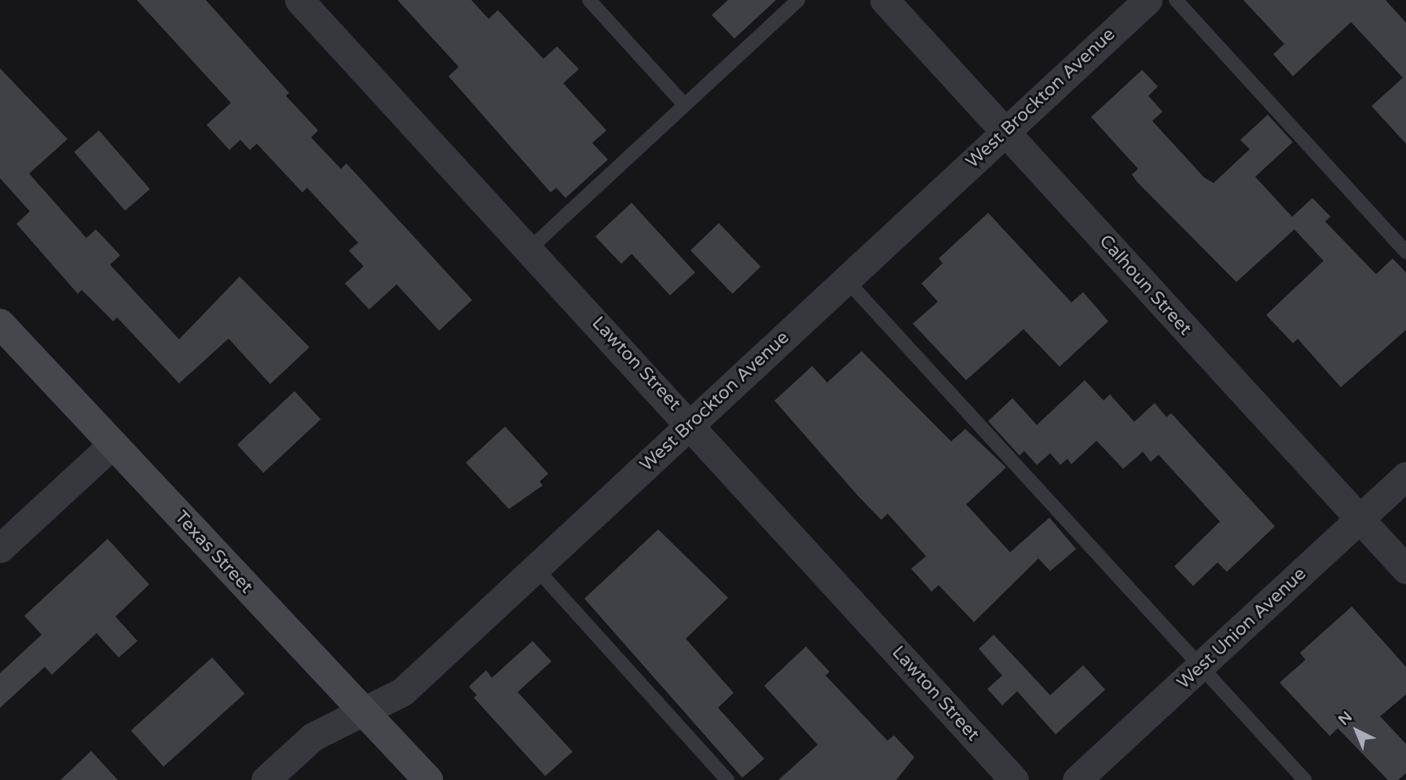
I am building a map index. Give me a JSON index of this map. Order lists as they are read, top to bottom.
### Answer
{
  "streets": {
    "street": [
      "West Brockton Avenue",
      "Calhoun Street",
      "Lawton Street",
      "Texas Street",
      "West Union Avenue"
    ]
  },
  "crossings": [
    ["West Brockton Avenue", "Calhoun Street"],
    ["West Brockton Avenue", "Lawton Street"],
    ["West Brockton Avenue", "Texas Street"],
    ["Calhoun Street", "West Union Avenue"]
  ],
  "north": "top left"
}
